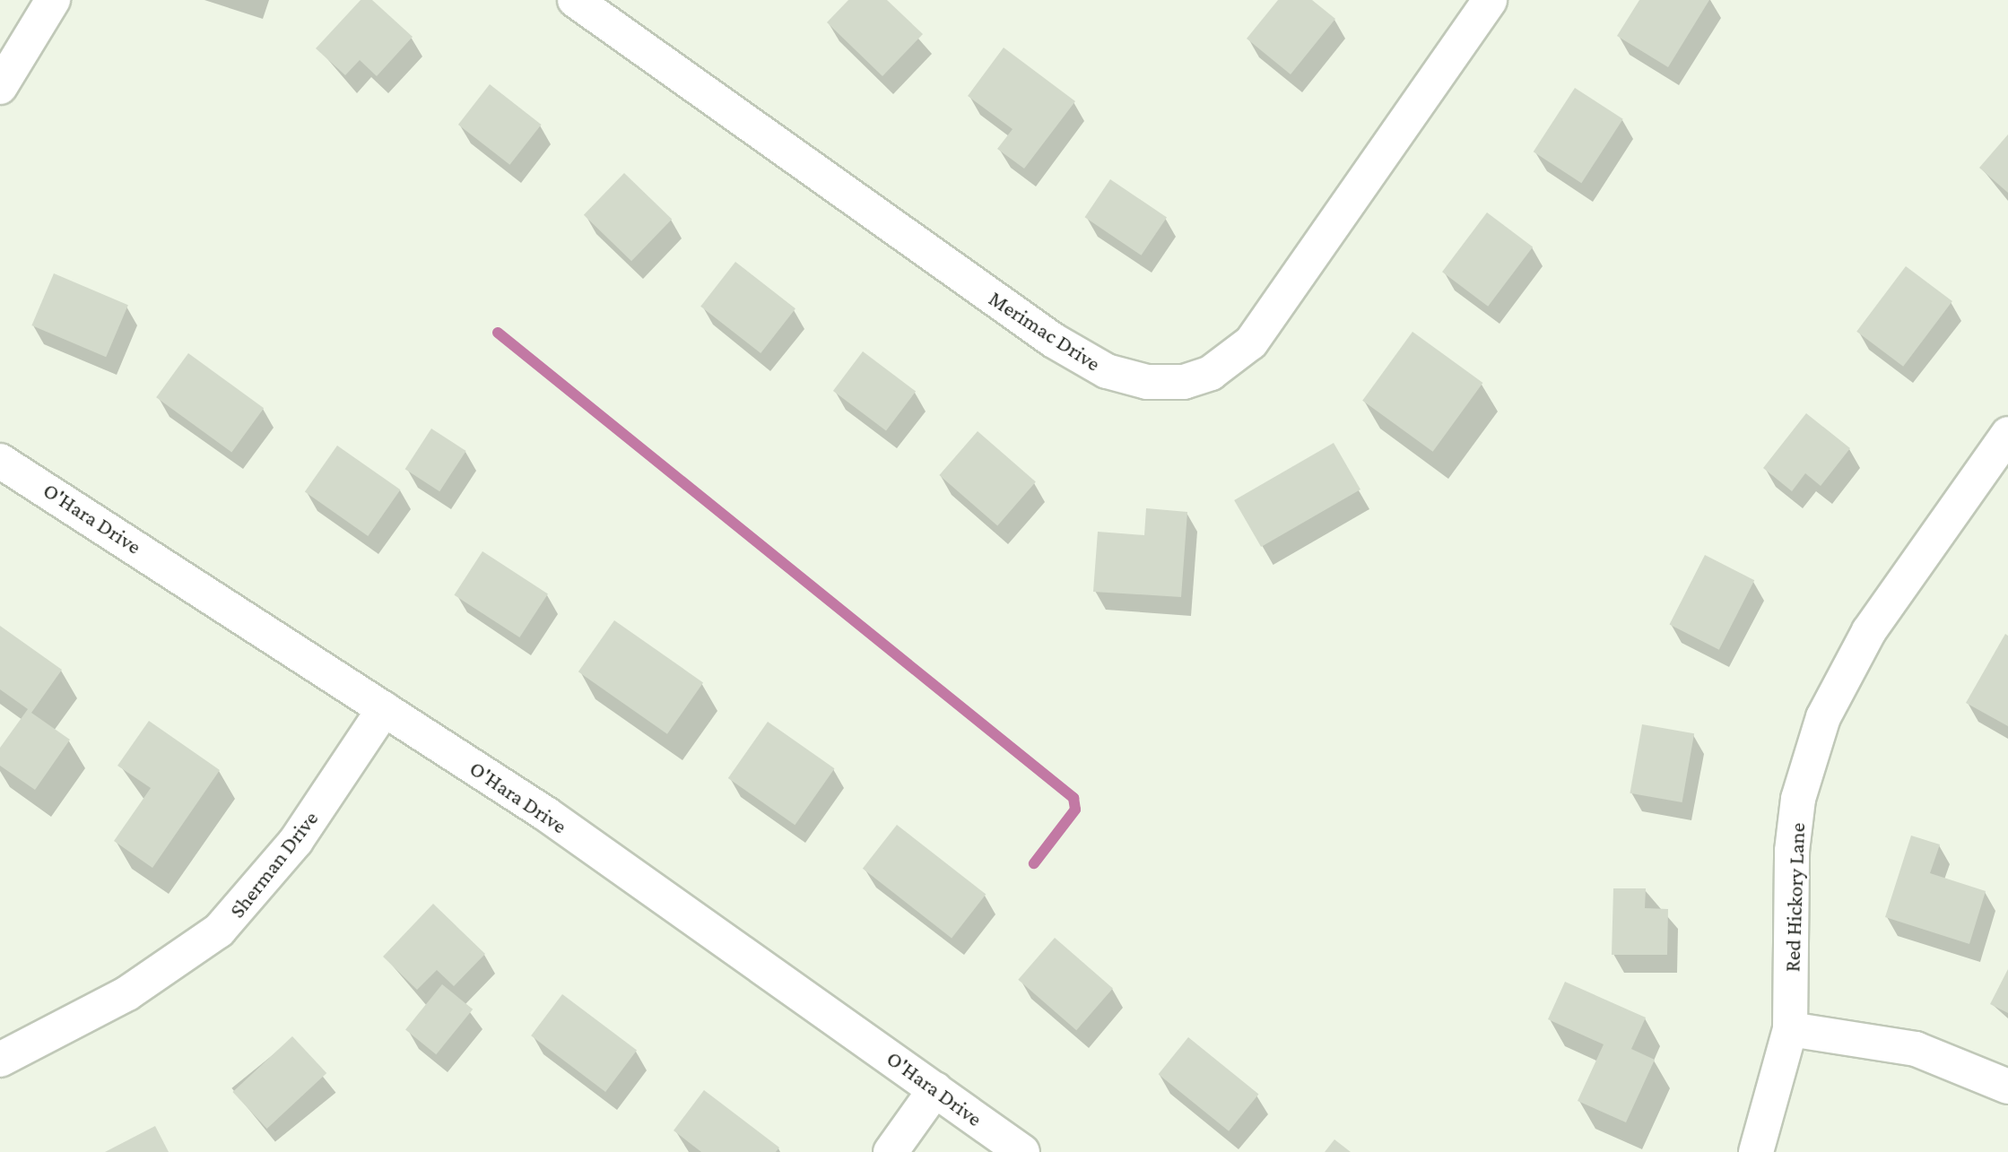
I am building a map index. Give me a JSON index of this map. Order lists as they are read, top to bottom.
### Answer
{
  "streets": {
    "street": [
      "Merimac Drive",
      "O'Hara Drive",
      "Sherman Drive",
      "Red Hickory Lane"
    ]
  },
  "crossings": [
    ["O'Hara Drive", "Sherman Drive"]
  ]
}
